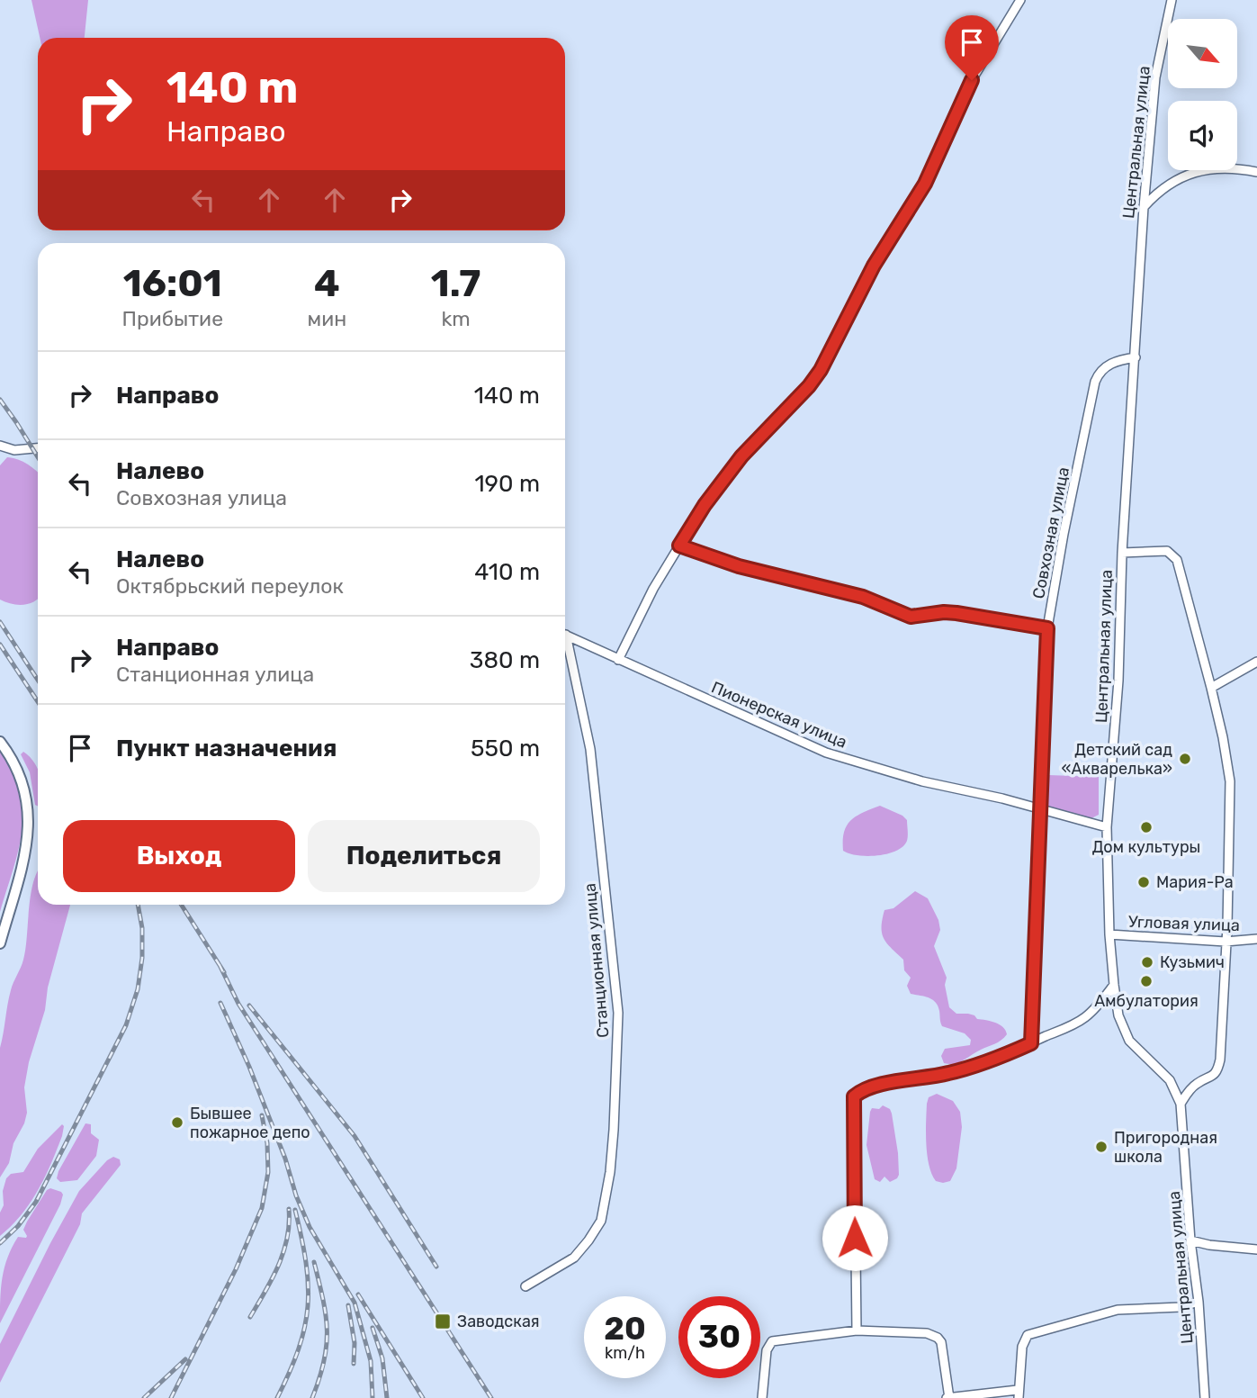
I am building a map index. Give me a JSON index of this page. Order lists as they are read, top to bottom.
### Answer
{
  "streets": {
    "street": [
      "Центральная улица",
      "Совхозная улица",
      "Пионерская улица",
      "Угловая улица",
      "Станционная улица"
    ]
  },
  "crossings": [
    ["Центральная улица", "Совхозная улица"],
    ["Центральная улица", "Пионерская улица"],
    ["Центральная улица", "Угловая улица"],
    ["Совхозная улица", "Пионерская улица"]
  ],
  "places": {
    "other": [
      "Детский сад «Акварелька»",
      "Дом культуры",
      "Мария-Ра",
      "Кузьмич",
      "Амбулатория",
      "Бывшее пожарное депо",
      "Пригородная школа"
    ],
    "transit": ["Заводская"]
  },
  "north": "bottom right",
  "page": {
    "turn": ["140 m", "Направо"],
    "eta": [
      "16:01",
      "Прибытие",
      "4",
      "мин",
      "1.7",
      "km"
    ],
    "list": [
      {
        "name": "Направо",
        "value": "140 m"
      },
      {
        "name": "Налево",
        "note": "Совхозная улица",
        "value": "190 m"
      },
      {
        "name": "Налево",
        "note": "Октябрьский переулок",
        "value": "410 m"
      },
      {
        "name": "Направо",
        "note": "Станционная улица",
        "value": "380 m"
      },
      {
        "name": "Пункт назначения",
        "value": "550 m"
      }
    ],
    "buttons": ["Выход", "Поделиться"],
    "speed": "20 km/h",
    "limit": "30"
  }
}
